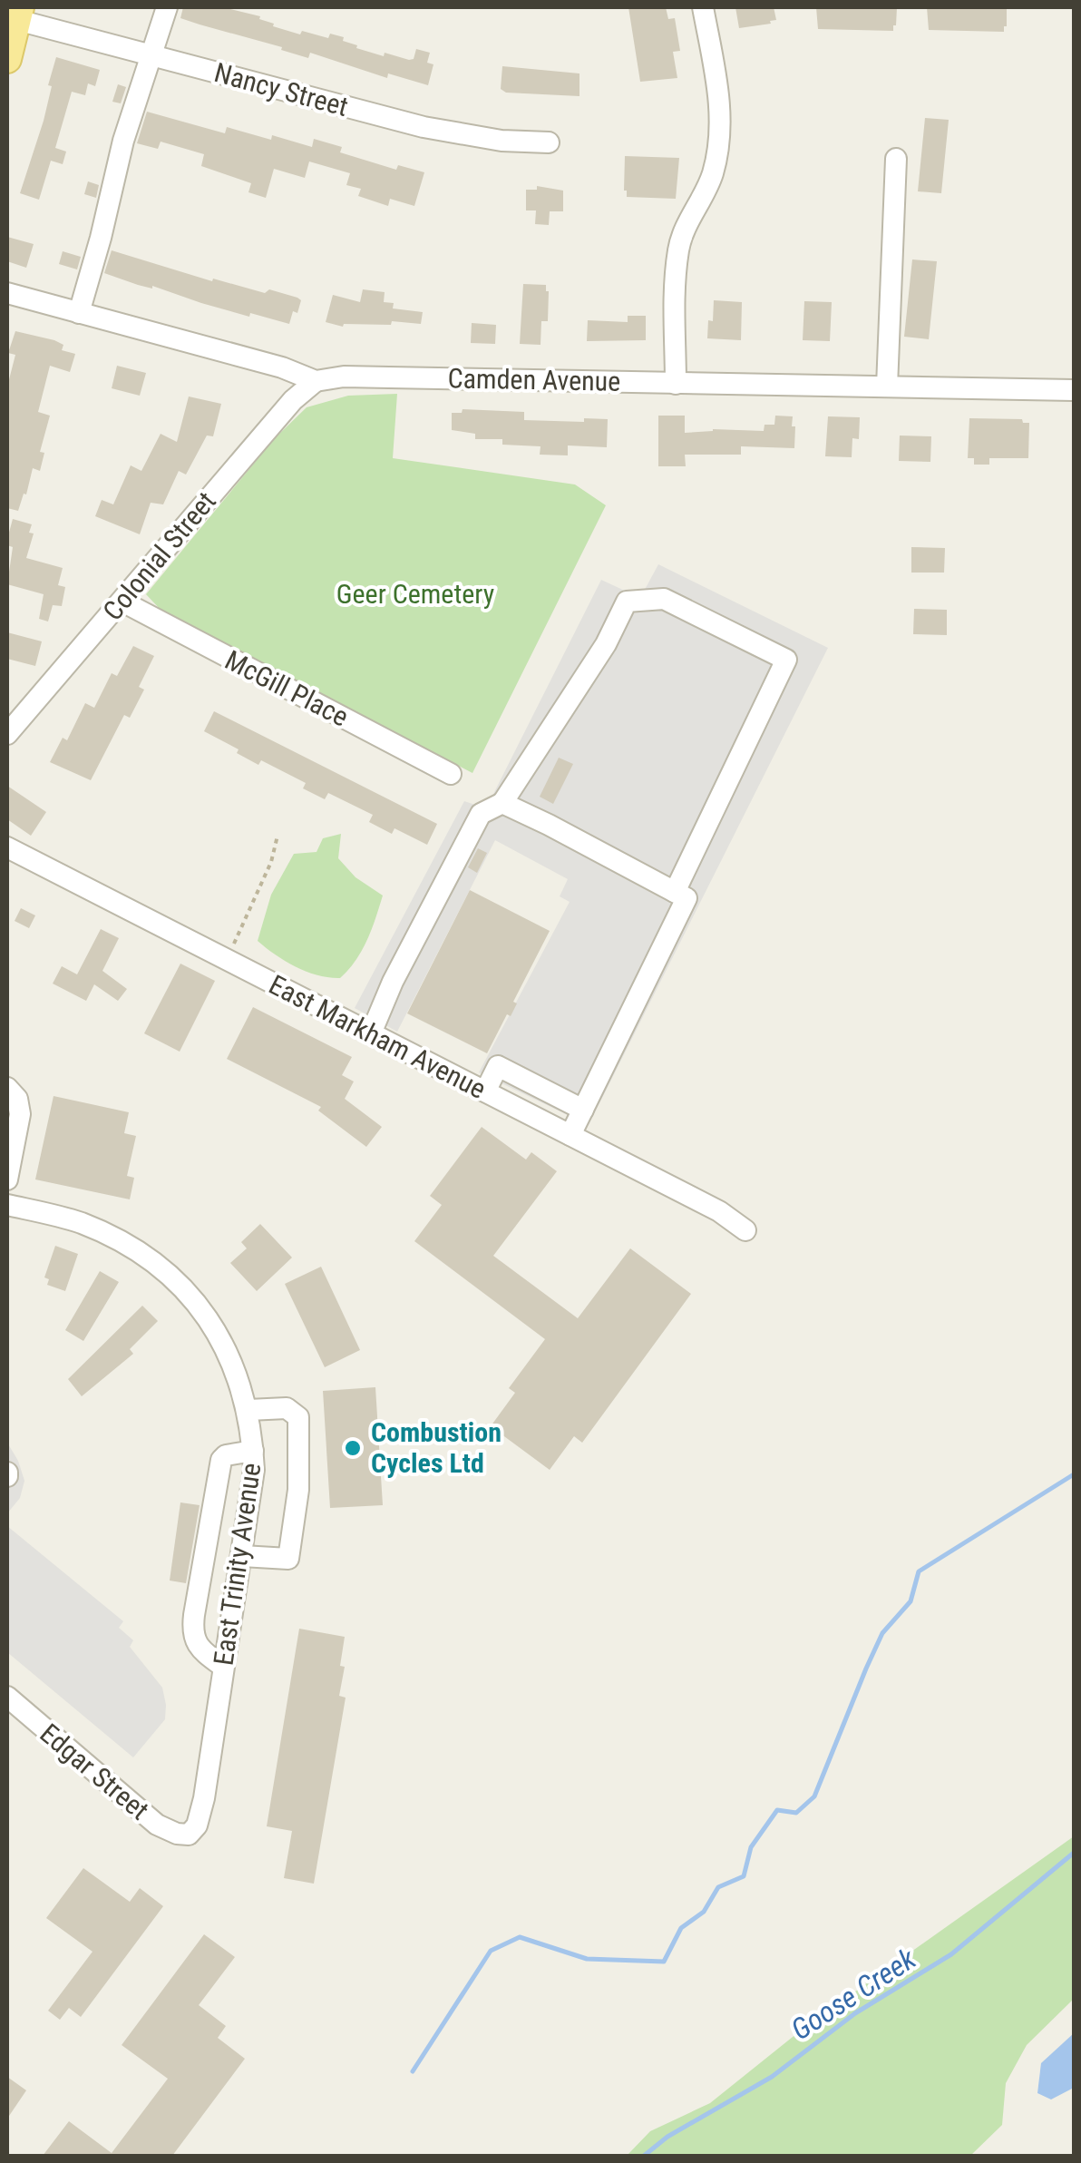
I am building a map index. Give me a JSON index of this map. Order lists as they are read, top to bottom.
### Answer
{
  "streets": {
    "street": [
      "Nancy Street",
      "Camden Avenue",
      "Colonial Street",
      "McGill Place",
      "East Markham Avenue",
      "East Trinity Avenue",
      "Edgar Street"
    ]
  },
  "crossings": [
    ["Camden Avenue", "Colonial Street"],
    ["Colonial Street", "McGill Place"],
    ["East Trinity Avenue", "Edgar Street"]
  ],
  "water": ["Goose Creek"],
  "parks": ["Geer Cemetery"],
  "places": ["Combustion Cycles Ltd"]
}
